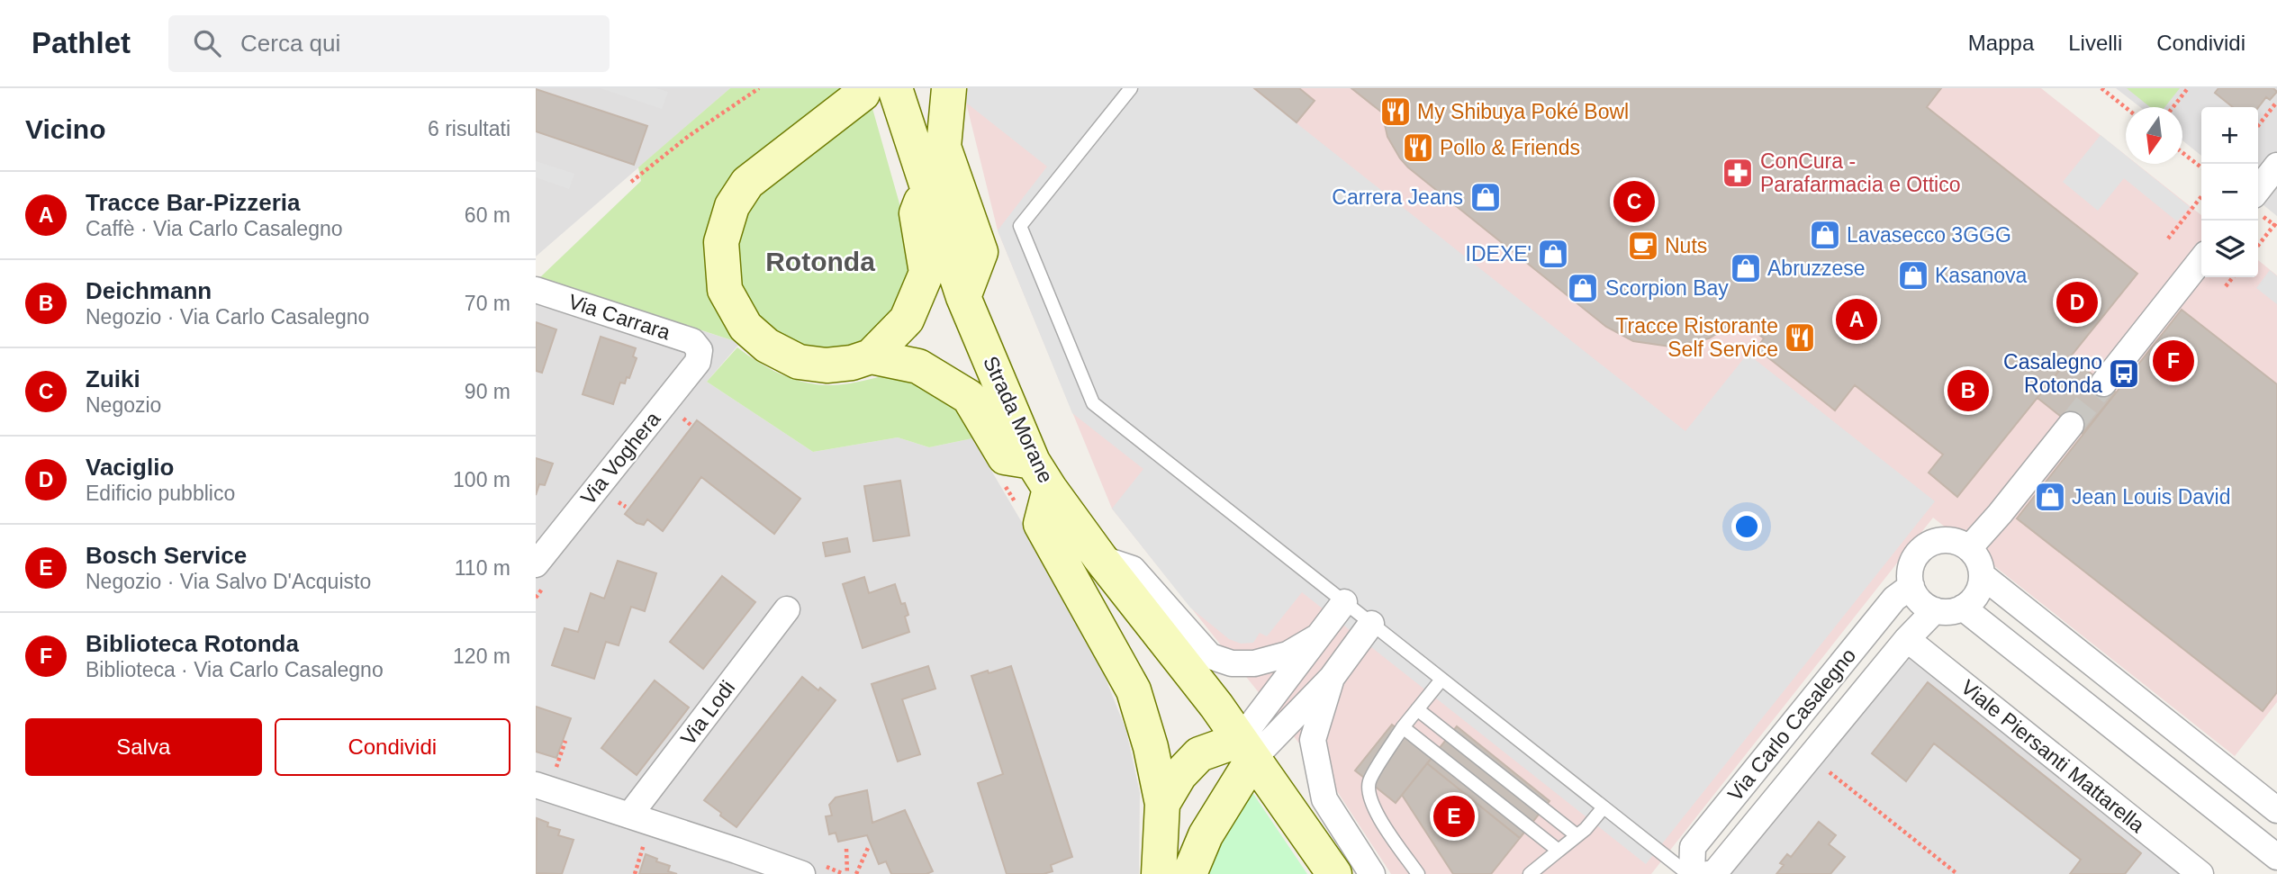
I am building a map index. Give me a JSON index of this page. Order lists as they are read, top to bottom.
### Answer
{
  "streets": {
    "street": [
      "Via Carrara",
      "Strada Morane",
      "Via Voghera",
      "Via Lodi",
      "Via Carlo Casalegno",
      "Viale Piersanti Mattarella"
    ]
  },
  "crossings": [
    ["Via Carrara", "Via Voghera"],
    ["Via Carlo Casalegno", "Viale Piersanti Mattarella"]
  ],
  "districts": ["Rotonda"],
  "places": {
    "restaurant": ["My Shibuya Poké Bowl", "Pollo & Friends", "Tracce Ristorante Self Service"],
    "pharmacy": ["ConCura - Parafarmacia e Ottico"],
    "shop": [
      "Carrera Jeans",
      "Lavasecco 3GGG",
      "IDEXE'",
      "Abruzzese",
      "Kasanova",
      "Scorpion Bay",
      "Jean Louis David"
    ],
    "cafe": ["Nuts"],
    "bus stop": ["Casalegno Rotonda"]
  },
  "north": "bottom",
  "page": {
    "header": "Pathlet",
    "search": "Cerca qui",
    "nav": ["Mappa", "Livelli", "Condividi"],
    "heading": ["Vicino", "6 risultati"],
    "map_buttons": ["+", "−"],
    "list": [
      {
        "mark": "A",
        "name": "Tracce Bar-Pizzeria",
        "note": "Caffè · Via Carlo Casalegno",
        "value": "60 m"
      },
      {
        "mark": "B",
        "name": "Deichmann",
        "note": "Negozio · Via Carlo Casalegno",
        "value": "70 m"
      },
      {
        "mark": "C",
        "name": "Zuiki",
        "note": "Negozio",
        "value": "90 m"
      },
      {
        "mark": "D",
        "name": "Vaciglio",
        "note": "Edificio pubblico",
        "value": "100 m"
      },
      {
        "mark": "E",
        "name": "Bosch Service",
        "note": "Negozio · Via Salvo D'Acquisto",
        "value": "110 m"
      },
      {
        "mark": "F",
        "name": "Biblioteca Rotonda",
        "note": "Biblioteca · Via Carlo Casalegno",
        "value": "120 m"
      }
    ],
    "pins": [
      "C",
      "D",
      "A",
      "F",
      "B",
      "E"
    ],
    "buttons": ["Salva", "Condividi"]
  }
}
